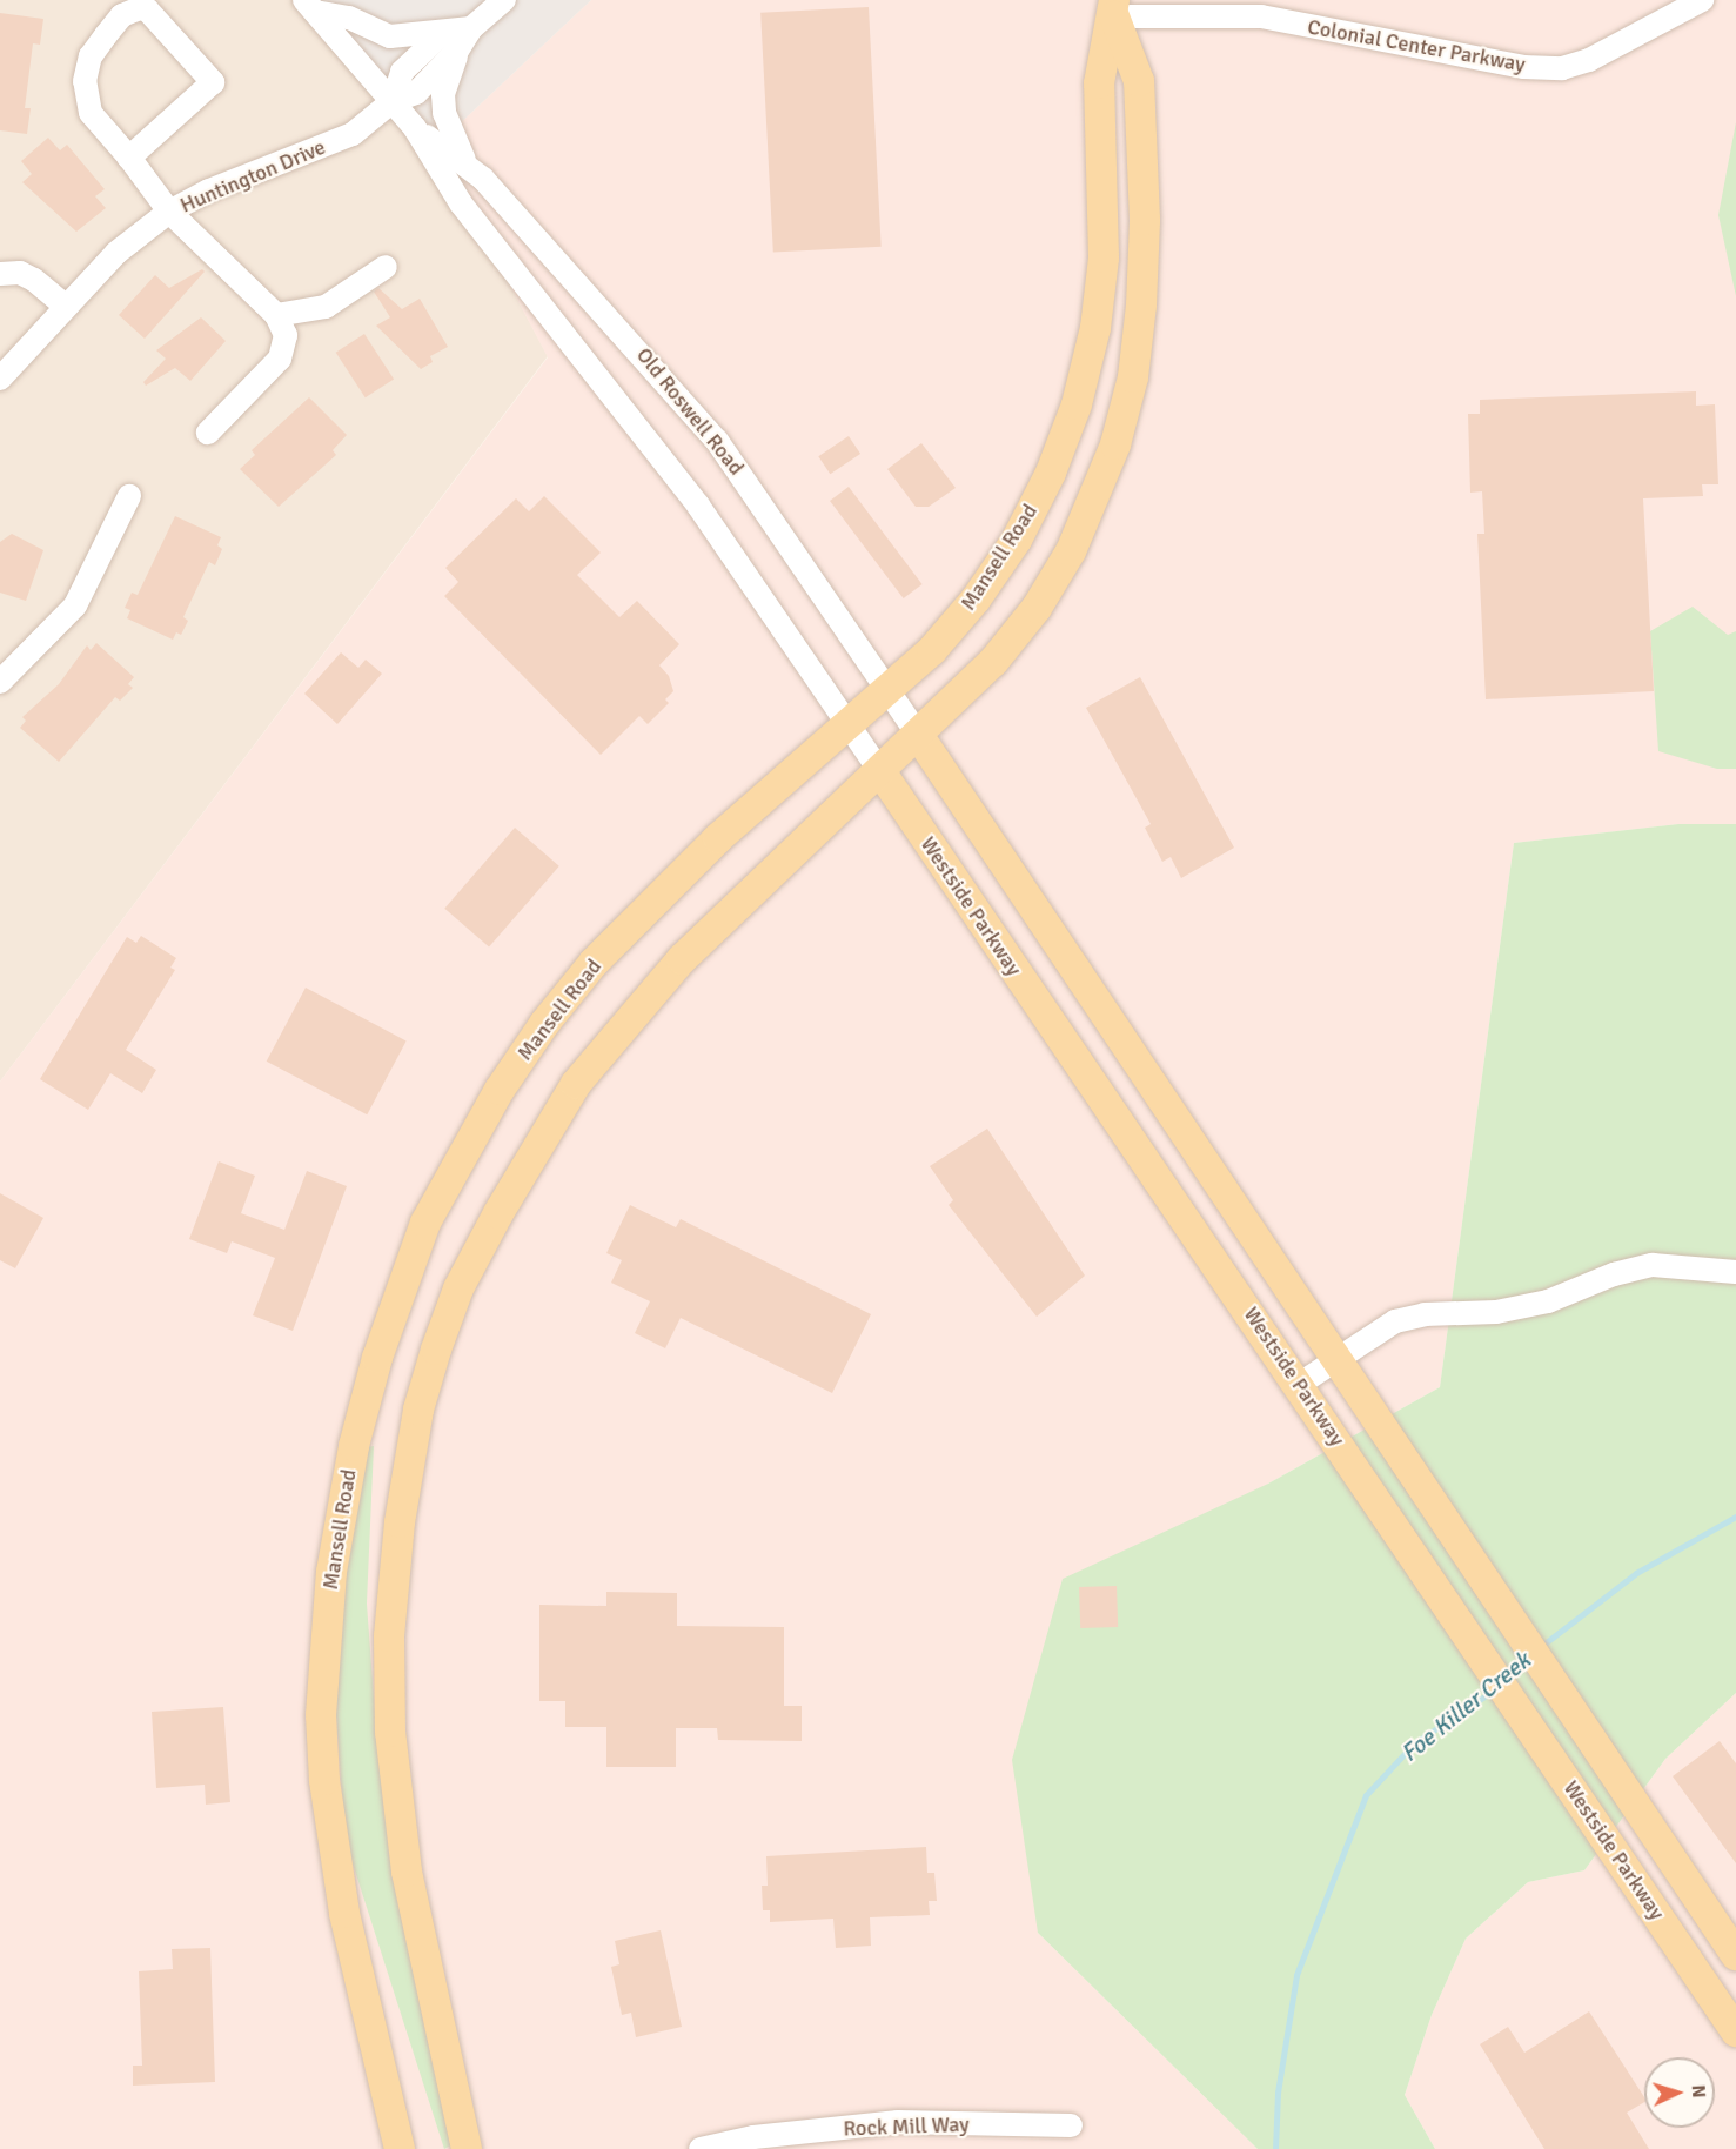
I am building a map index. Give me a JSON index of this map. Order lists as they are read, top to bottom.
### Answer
{
  "streets": {
    "main road": ["Mansell Road", "Westside Parkway"],
    "street": [
      "Colonial Center Parkway",
      "Huntington Drive",
      "Old Roswell Road",
      "Rock Mill Way"
    ]
  },
  "crossings": [
    ["Colonial Center Parkway", "Mansell Road"],
    ["Huntington Drive", "Old Roswell Road"],
    ["Old Roswell Road", "Mansell Road"],
    ["Old Roswell Road", "Westside Parkway"],
    ["Mansell Road", "Westside Parkway"]
  ],
  "water": ["Foe Killer Creek"],
  "north": "right"
}
